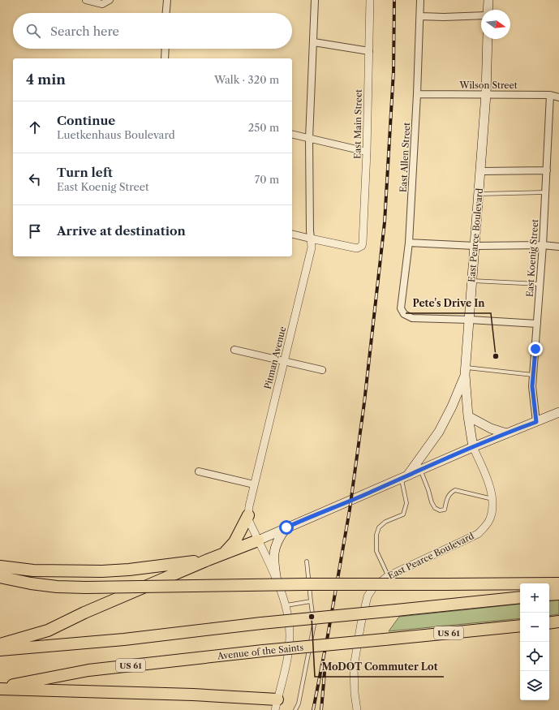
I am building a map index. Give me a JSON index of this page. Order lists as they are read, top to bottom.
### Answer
{
  "streets": {
    "highway": ["US 61", "Avenue of the Saints"],
    "main road": ["East Pearce Boulevard"],
    "street": [
      "Wilson Street",
      "East Main Street",
      "East Allen Street",
      "East Koenig Street",
      "Pitman Avenue"
    ]
  },
  "crossings": [
    ["Wilson Street", "East Allen Street"],
    ["Wilson Street", "East Pearce Boulevard"],
    ["Wilson Street", "East Koenig Street"],
    ["East Main Street", "Pitman Avenue"],
    ["East Allen Street", "East Pearce Boulevard"]
  ],
  "places": ["Pete's Drive In", "MoDOT Commuter Lot"],
  "north": "right",
  "page": {
    "search": "Search here",
    "heading": ["4 min", "Walk · 320 m"],
    "list": [
      ["Continue", "Luetkenhaus Boulevard", "250 m"],
      ["Turn left", "East Koenig Street", "70 m"],
      "Arrive at destination"
    ],
    "map_buttons": ["+", "−"]
  }
}
